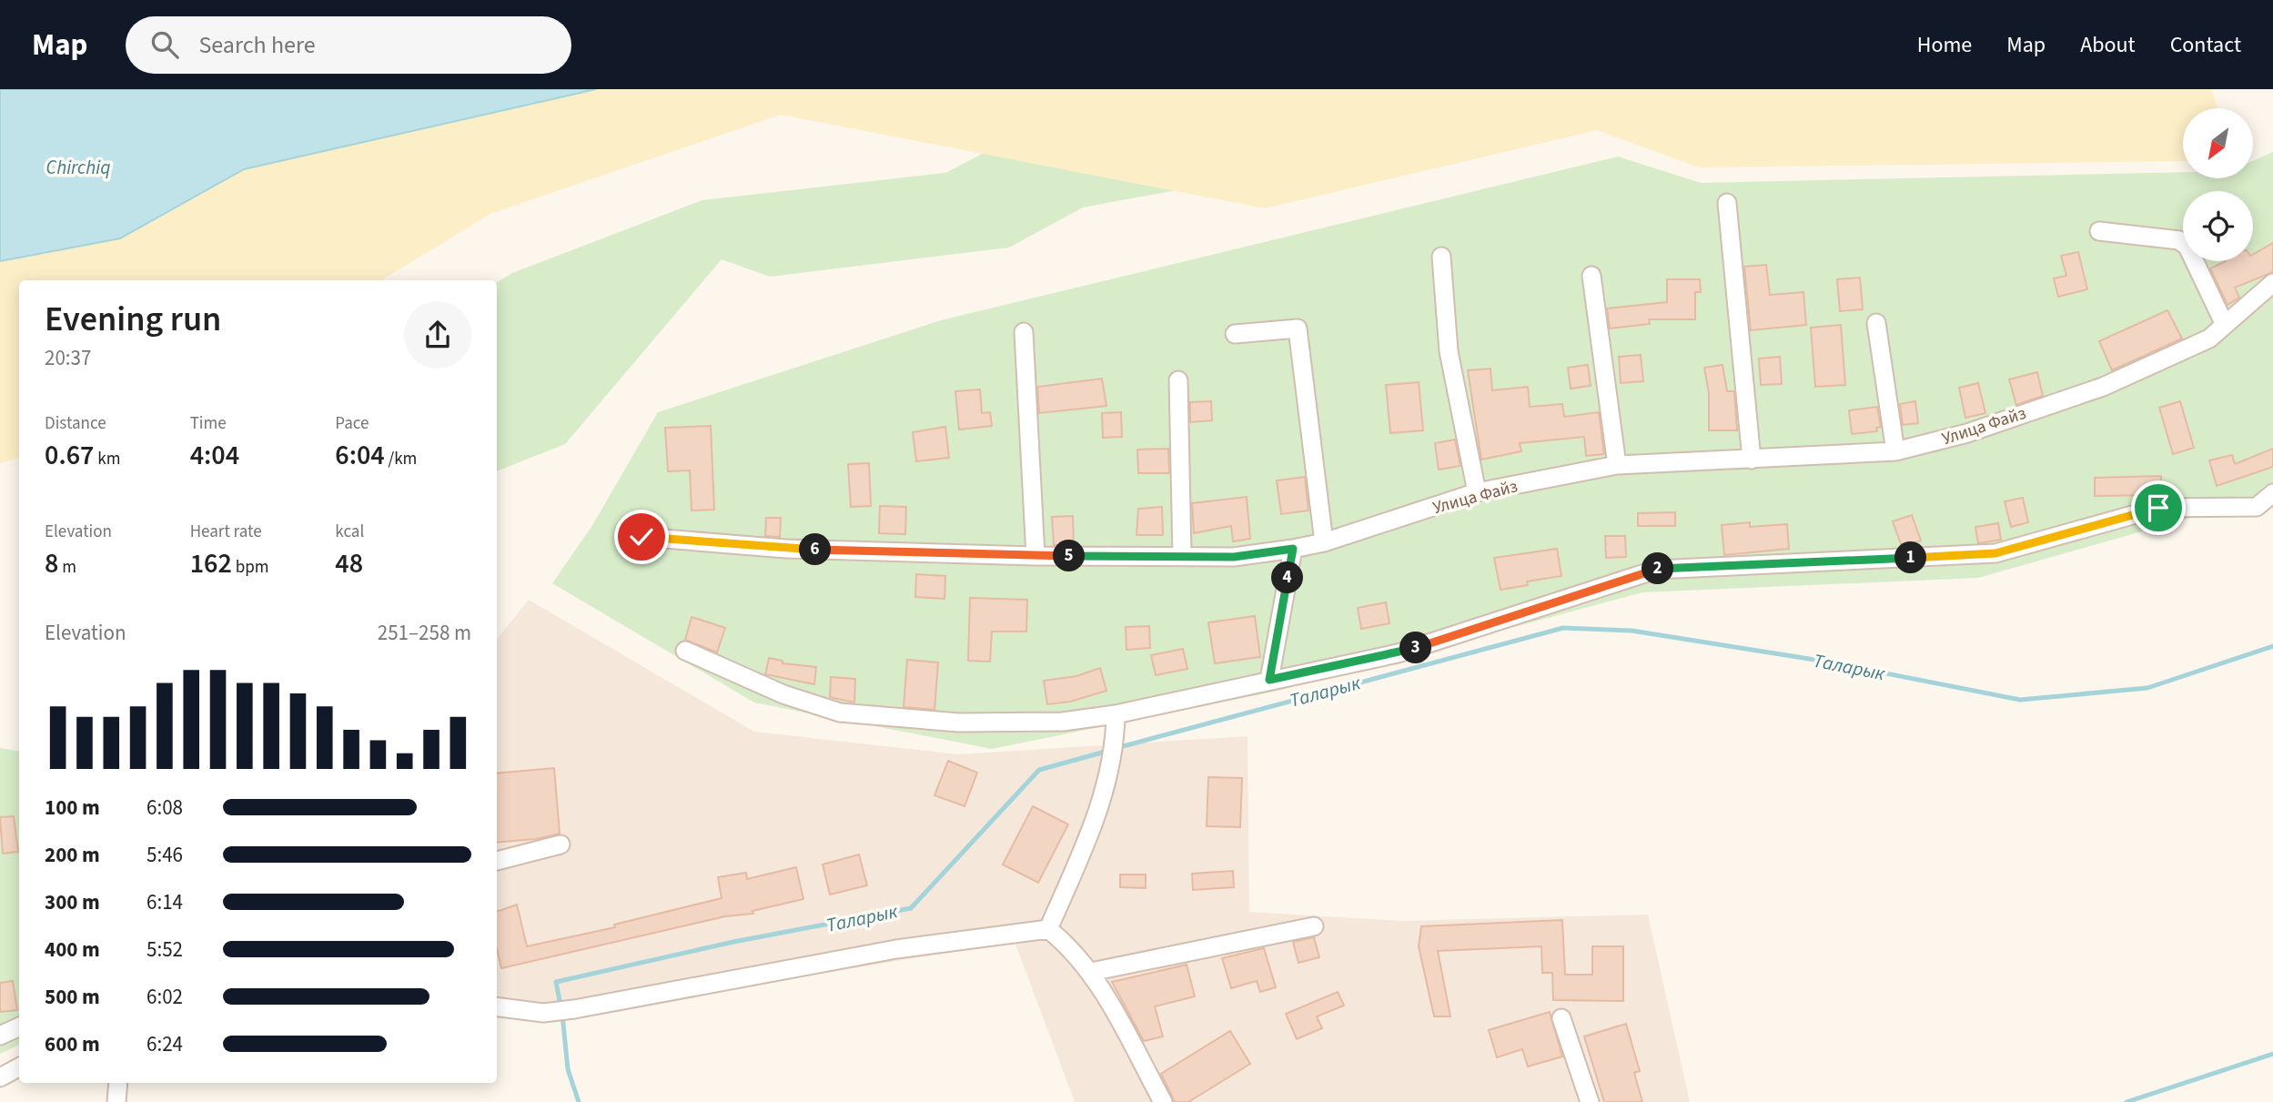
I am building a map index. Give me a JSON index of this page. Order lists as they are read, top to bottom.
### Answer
{
  "streets": {
    "street": ["Улица Файз"]
  },
  "water": ["Chirchiq", "Таларык"],
  "north": "bottom left",
  "page": {
    "header": "Map",
    "search": "Search here",
    "nav": [
      "Home",
      "Map",
      "About",
      "Contact"
    ],
    "heading": ["Evening run", "20:37"],
    "stats": [
      ["Distance", "0.67 km"],
      ["Time", "4:04"],
      ["Pace", "6:04 /km"],
      ["Elevation", "8 m"],
      ["Heart rate", "162 bpm"],
      ["kcal", "48"]
    ],
    "pins": [
      "6",
      "5",
      "1",
      "2",
      "4",
      "3"
    ],
    "chart": ["Elevation", "251–258 m"],
    "list": [
      {
        "name": "100 m",
        "note": "6:08"
      },
      {
        "name": "200 m",
        "note": "5:46"
      },
      {
        "name": "300 m",
        "note": "6:14"
      },
      {
        "name": "400 m",
        "note": "5:52"
      },
      {
        "name": "500 m",
        "note": "6:02"
      },
      {
        "name": "600 m",
        "note": "6:24"
      }
    ]
  }
}
